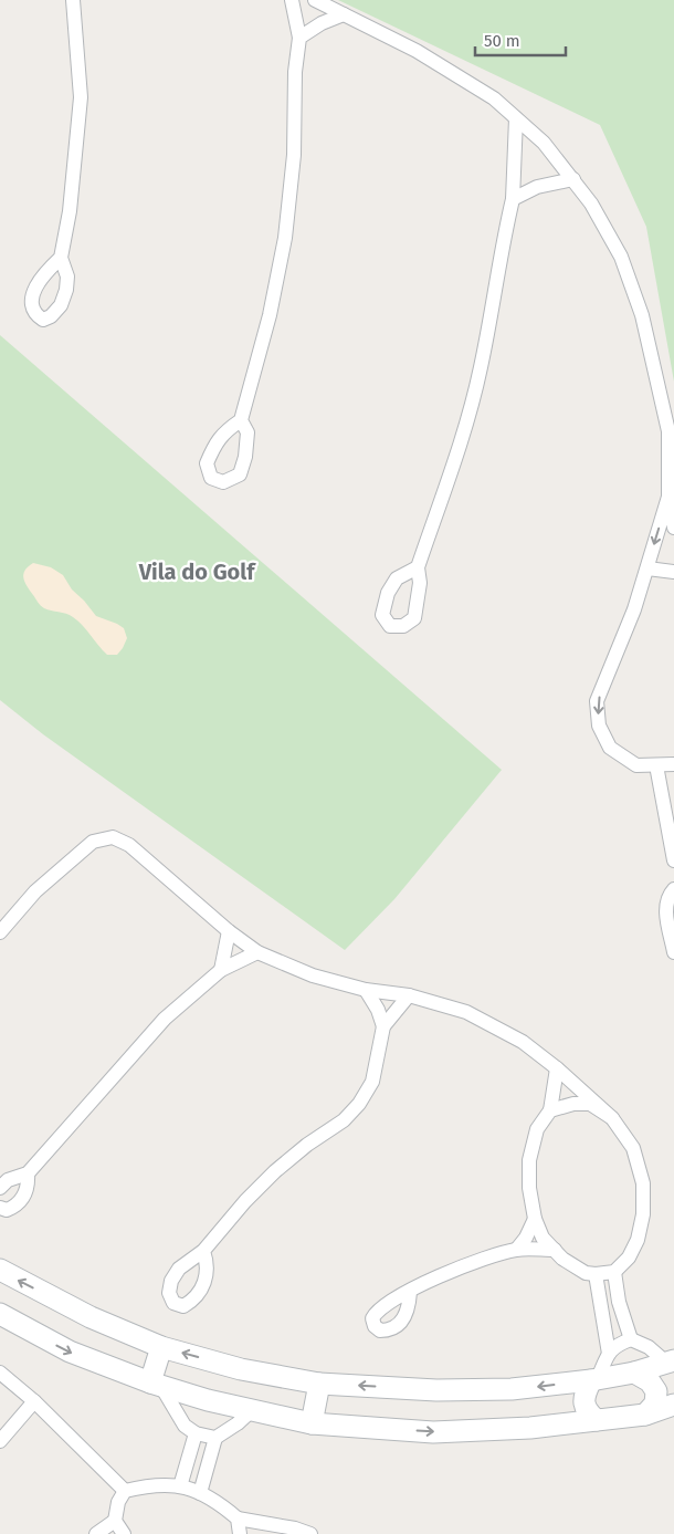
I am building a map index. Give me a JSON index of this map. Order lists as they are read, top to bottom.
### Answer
{
  "districts": ["Vila do Golf"],
  "scale_bar": "50 m"
}
